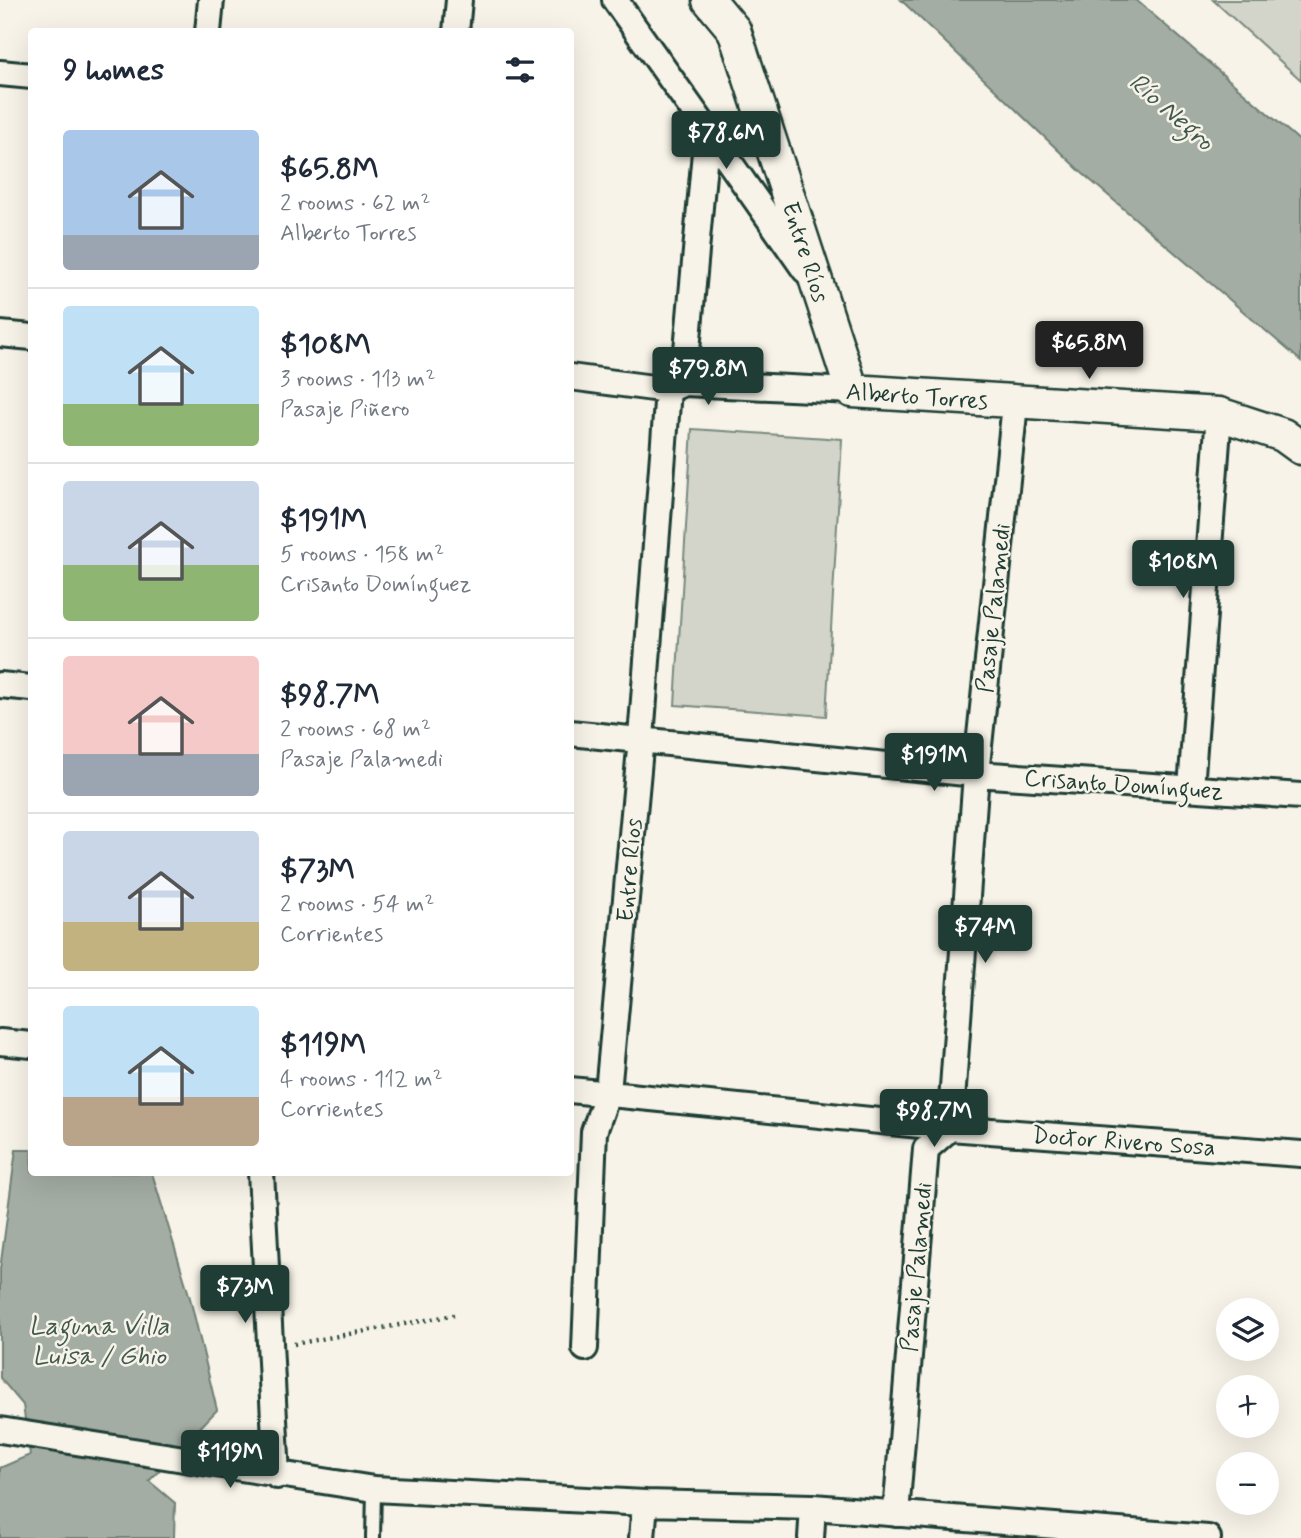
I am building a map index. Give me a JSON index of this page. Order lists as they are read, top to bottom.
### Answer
{
  "streets": {
    "street": [
      "Entre Ríos",
      "Alberto Torres",
      "Pasaje Palamedi",
      "Crisanto Domínguez",
      "Doctor Rivero Sosa"
    ]
  },
  "crossings": [
    ["Entre Ríos", "Alberto Torres"],
    ["Entre Ríos", "Crisanto Domínguez"],
    ["Entre Ríos", "Doctor Rivero Sosa"],
    ["Alberto Torres", "Pasaje Palamedi"],
    ["Pasaje Palamedi", "Crisanto Domínguez"],
    ["Pasaje Palamedi", "Doctor Rivero Sosa"]
  ],
  "water": ["Río Negro", "Laguna Villa Luisa / Ghio"],
  "page": {
    "heading": "9 homes",
    "price": [
      "$78.6M",
      "$65.8M",
      "$79.8M",
      "$108M",
      "$191M",
      "$74M",
      "$98.7M",
      "$73M",
      "$119M"
    ],
    "list": [
      {
        "name": "$65.8M",
        "note": "2 rooms · 62 m² · Alberto Torres"
      },
      {
        "name": "$108M",
        "note": "3 rooms · 113 m² · Pasaje Piñero"
      },
      {
        "name": "$191M",
        "note": "5 rooms · 158 m² · Crisanto Domínguez"
      },
      {
        "name": "$98.7M",
        "note": "2 rooms · 68 m² · Pasaje Palamedi"
      },
      {
        "name": "$73M",
        "note": "2 rooms · 54 m² · Corrientes"
      },
      {
        "name": "$119M",
        "note": "4 rooms · 112 m² · Corrientes"
      }
    ],
    "map_buttons": ["+", "−"]
  }
}
